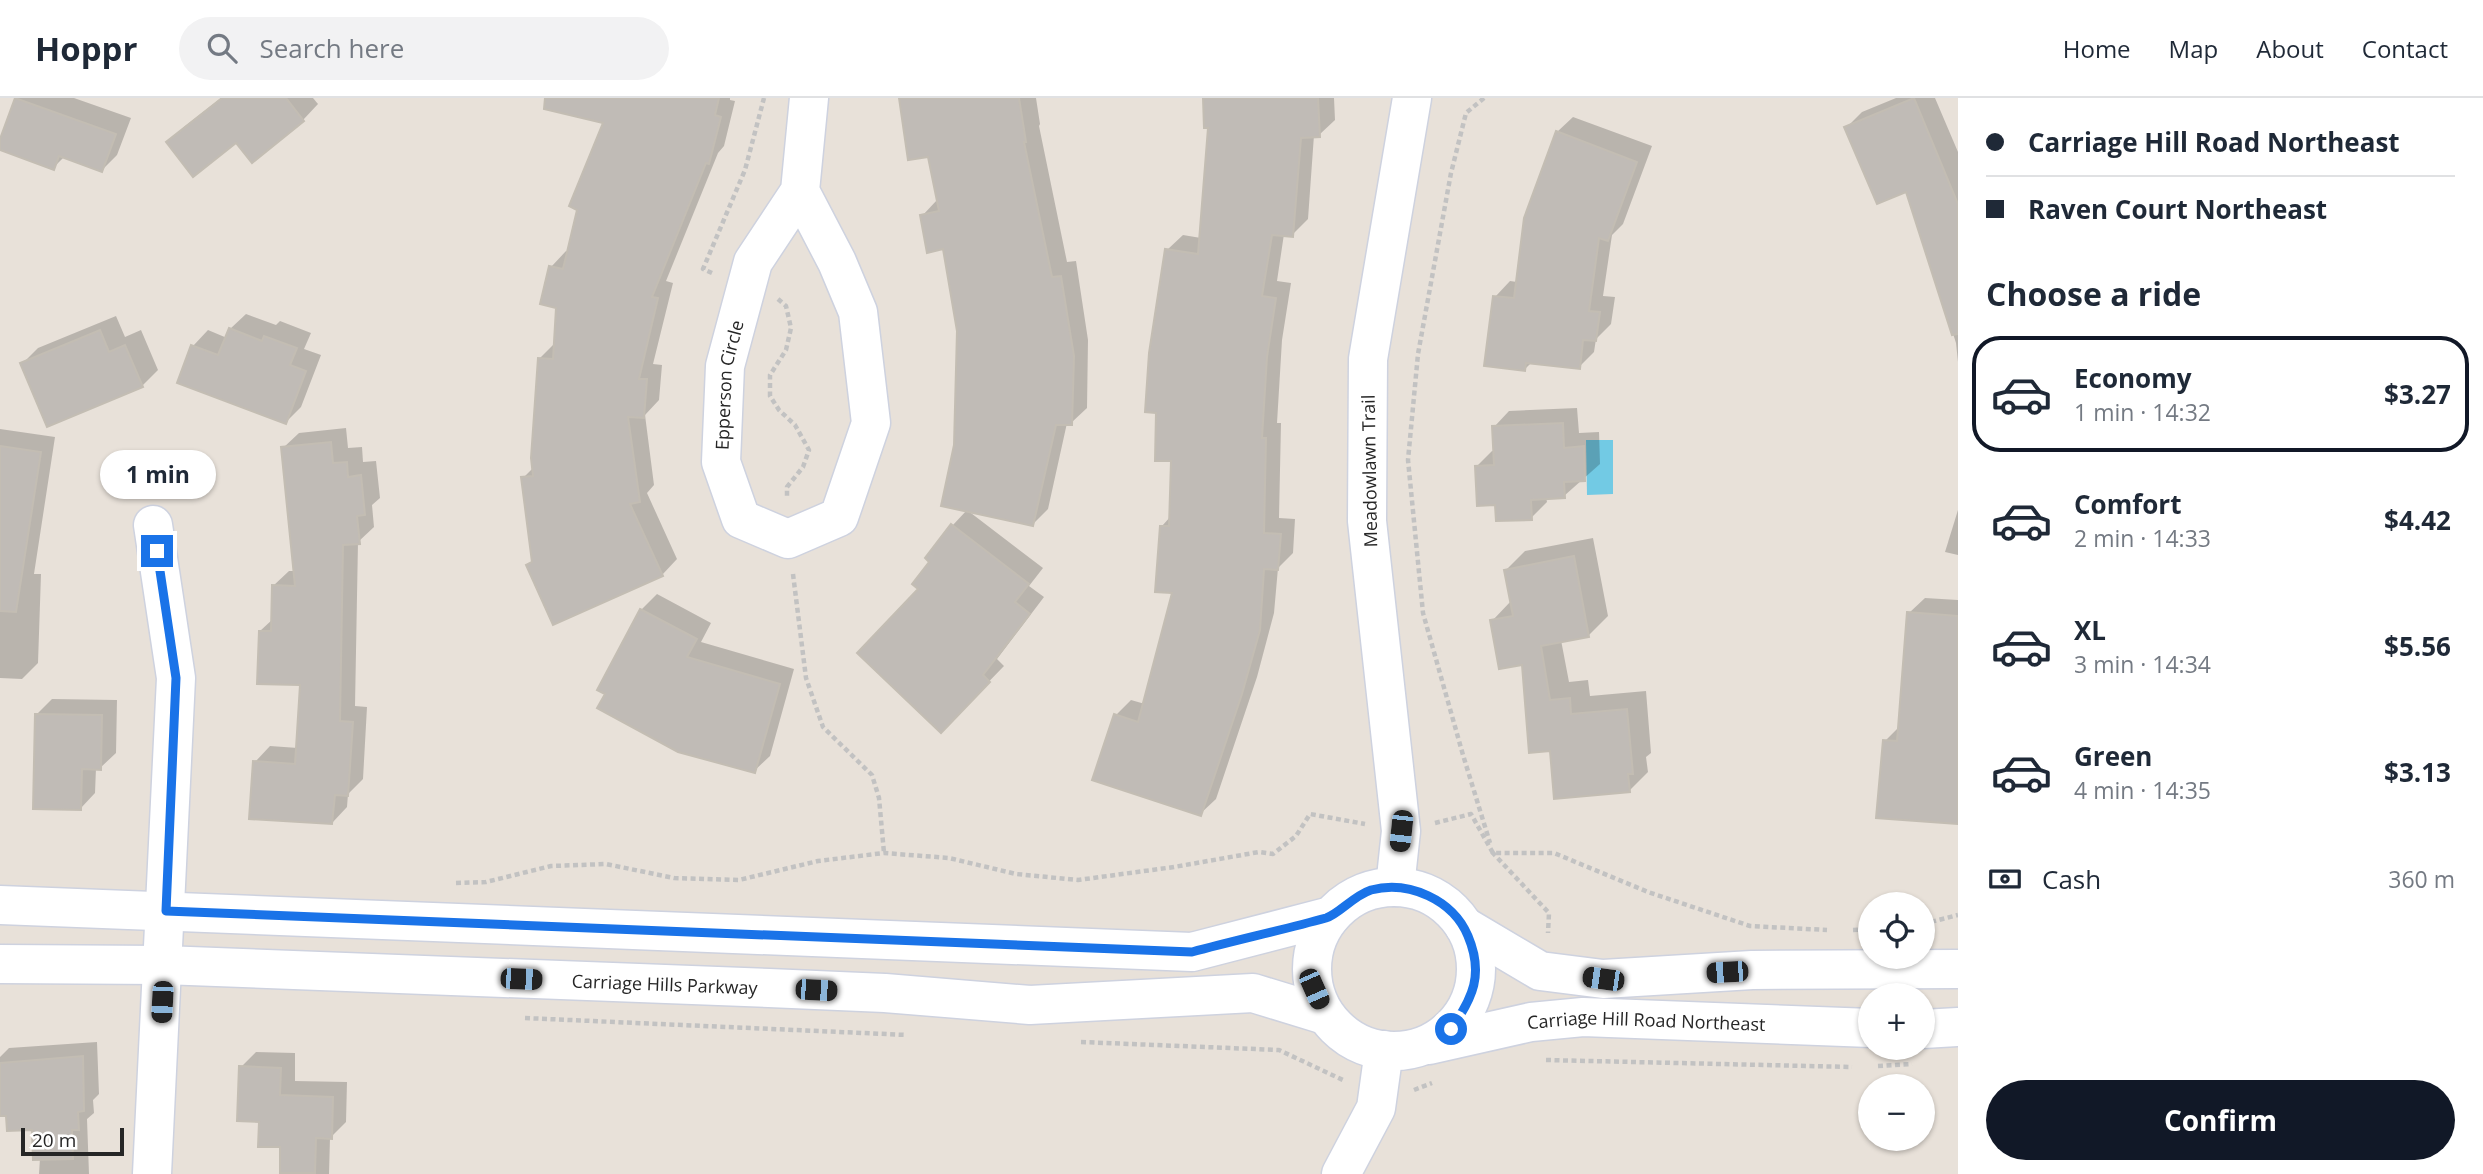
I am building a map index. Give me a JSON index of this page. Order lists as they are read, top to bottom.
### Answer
{
  "streets": {
    "street": [
      "Epperson Circle",
      "Meadowlawn Trail",
      "Carriage Hills Parkway",
      "Carriage Hill Road Northeast"
    ]
  },
  "crossings": [
    ["Meadowlawn Trail", "Carriage Hills Parkway"],
    ["Meadowlawn Trail", "Carriage Hill Road Northeast"],
    ["Carriage Hills Parkway", "Carriage Hill Road Northeast"]
  ],
  "scale_bar": "20 m",
  "page": {
    "header": "Hoppr",
    "search": "Search here",
    "nav": [
      "Home",
      "Map",
      "About",
      "Contact"
    ],
    "banner": ["Carriage Hill Road Northeast", "Raven Court Northeast"],
    "heading": "Choose a ride",
    "list": [
      {
        "name": "Economy",
        "note": "1 min · 14:32",
        "value": "$3.27"
      },
      {
        "name": "Comfort",
        "note": "2 min · 14:33",
        "value": "$4.42"
      },
      {
        "name": "XL",
        "note": "3 min · 14:34",
        "value": "$5.56"
      },
      {
        "name": "Green",
        "note": "4 min · 14:35",
        "value": "$3.13"
      }
    ],
    "bubble": "1 min",
    "pay": ["Cash", "360 m"],
    "map_buttons": ["+", "−"],
    "buttons": "Confirm",
    "scale": "20 m"
  }
}
